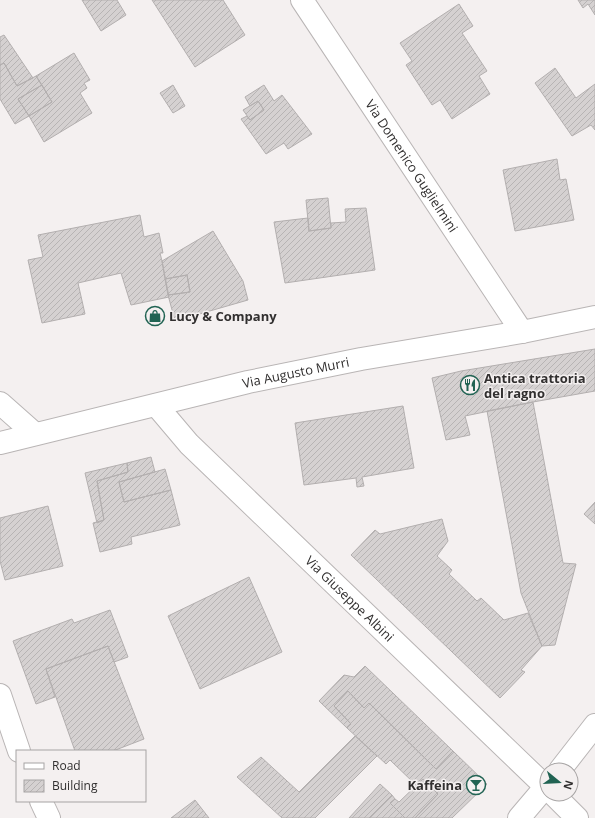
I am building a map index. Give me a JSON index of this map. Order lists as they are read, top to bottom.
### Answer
{
  "streets": {
    "street": ["Via Domenico Guglielmini", "Via Augusto Murri", "Via Giuseppe Albini"]
  },
  "crossings": [
    ["Via Domenico Guglielmini", "Via Augusto Murri"],
    ["Via Augusto Murri", "Via Giuseppe Albini"]
  ],
  "places": {
    "shop": ["Lucy & Company"],
    "restaurant": ["Antica trattoria del ragno"],
    "bar": ["Kaffeina"]
  },
  "legend": ["Road", "Building"],
  "north": "right"
}
